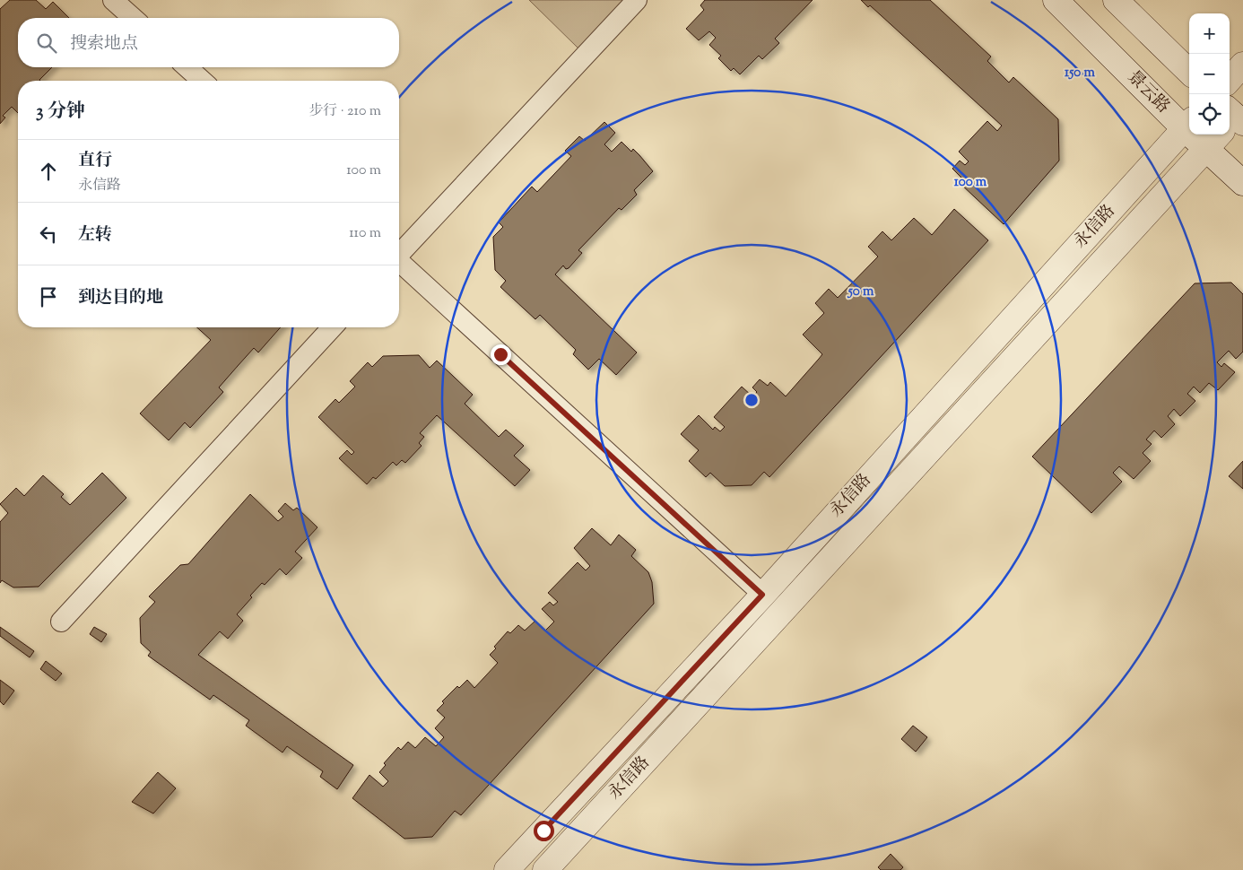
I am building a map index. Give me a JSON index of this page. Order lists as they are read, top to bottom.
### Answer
{
  "streets": {
    "street": ["景云路", "永信路"]
  },
  "crossings": [
    ["景云路", "永信路"]
  ],
  "page": {
    "map_buttons": ["+", "−"],
    "search": "搜索地点",
    "heading": ["3 分钟", "步行 · 210 m"],
    "list": [
      ["直行", "永信路", "100 m"],
      ["左转", "110 m"],
      "到达目的地"
    ]
  },
  "rings": ["150 m", "100 m", "50 m"]
}
